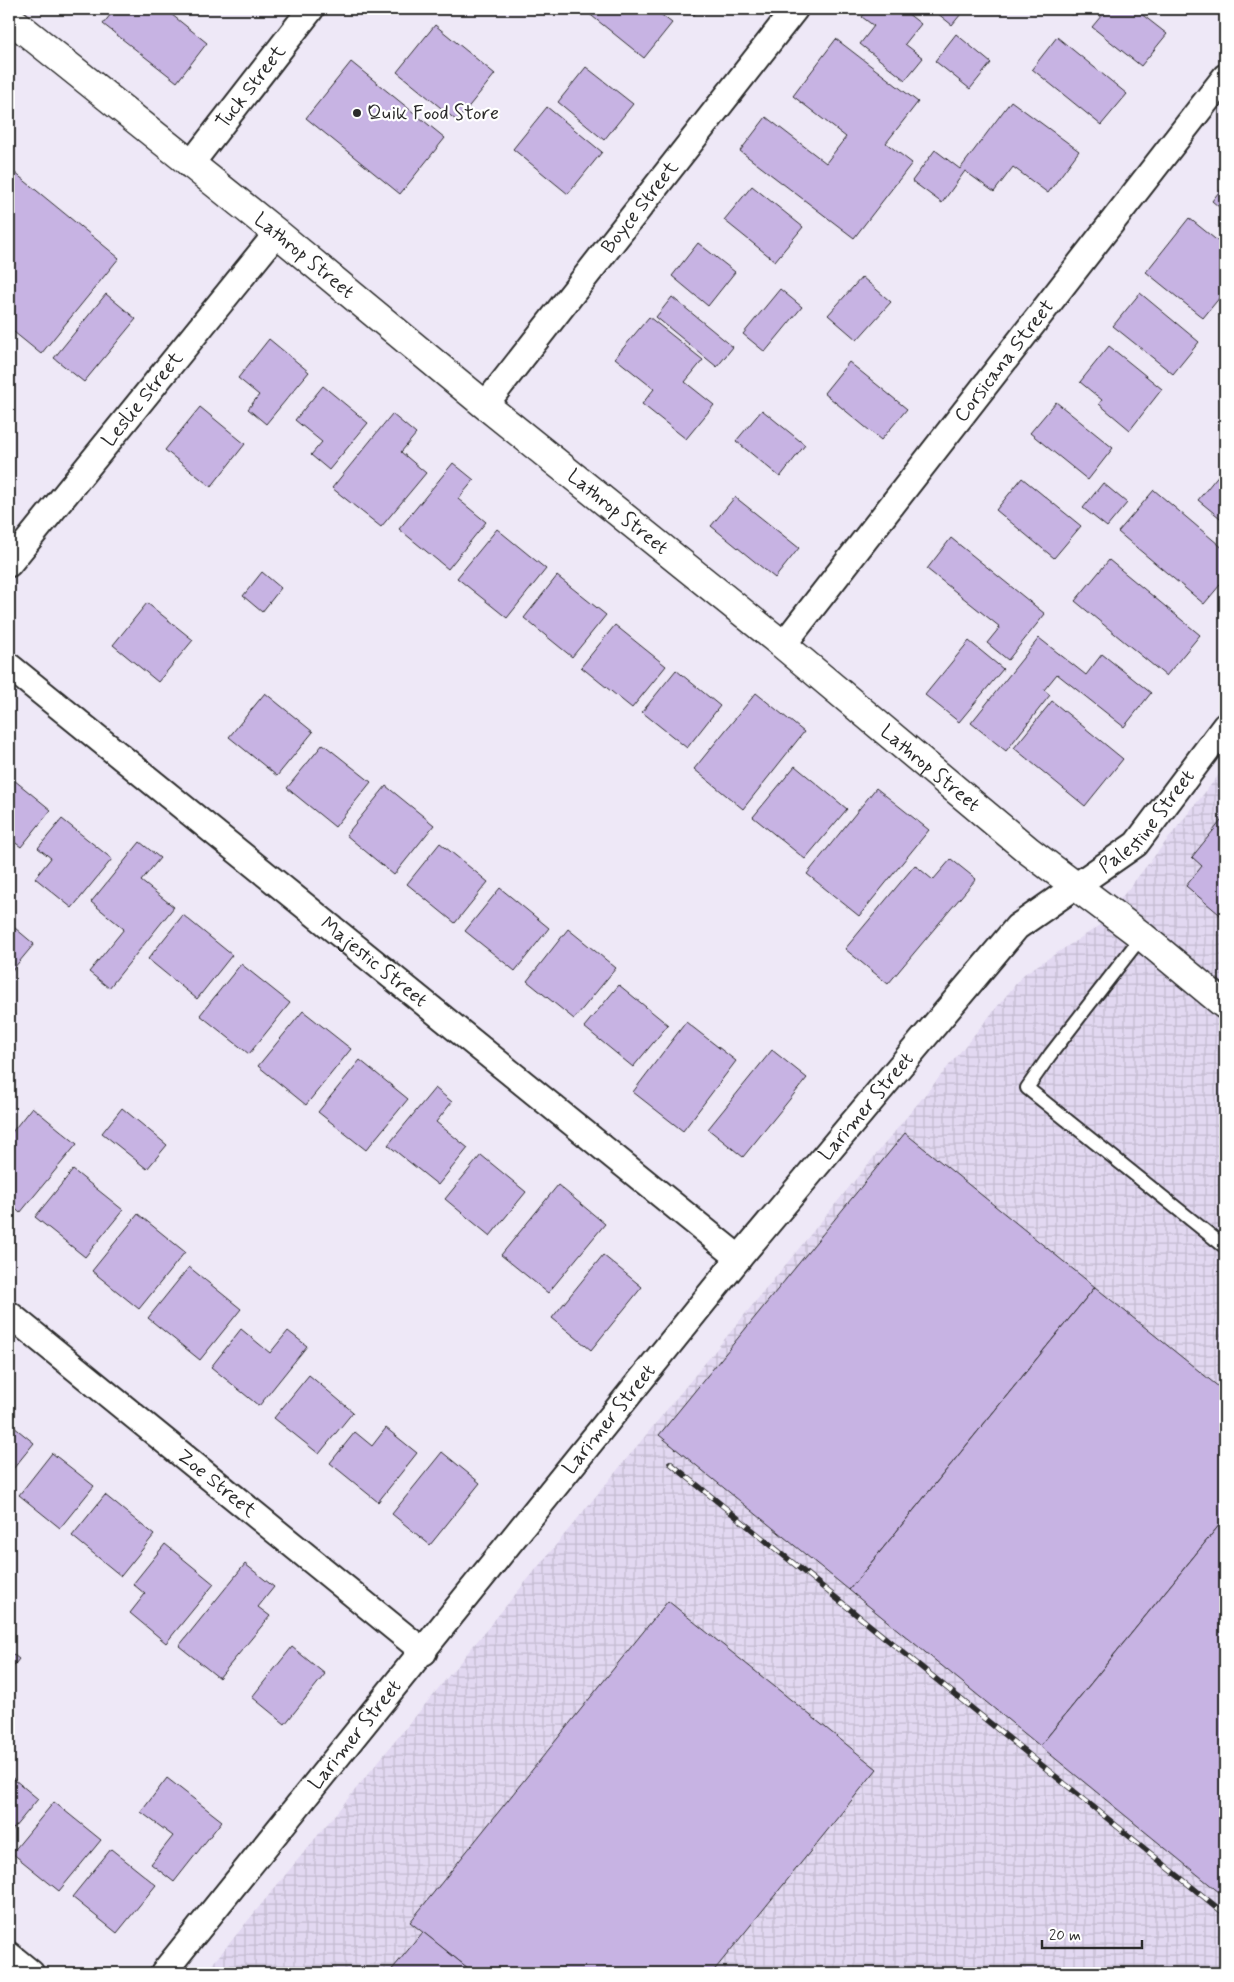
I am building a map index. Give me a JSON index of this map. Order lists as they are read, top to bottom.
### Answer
{
  "streets": {
    "street": [
      "Tuck Street",
      "Boyce Street",
      "Lathrop Street",
      "Corsicana Street",
      "Leslie Street",
      "Palestine Street",
      "Majestic Street",
      "Larimer Street",
      "Zoe Street"
    ]
  },
  "crossings": [
    ["Tuck Street", "Lathrop Street"],
    ["Boyce Street", "Lathrop Street"],
    ["Lathrop Street", "Corsicana Street"],
    ["Lathrop Street", "Leslie Street"],
    ["Lathrop Street", "Palestine Street"],
    ["Lathrop Street", "Larimer Street"],
    ["Palestine Street", "Larimer Street"],
    ["Majestic Street", "Larimer Street"],
    ["Larimer Street", "Zoe Street"]
  ],
  "places": ["Quik Food Store"],
  "scale_bar": "20 m"
}
